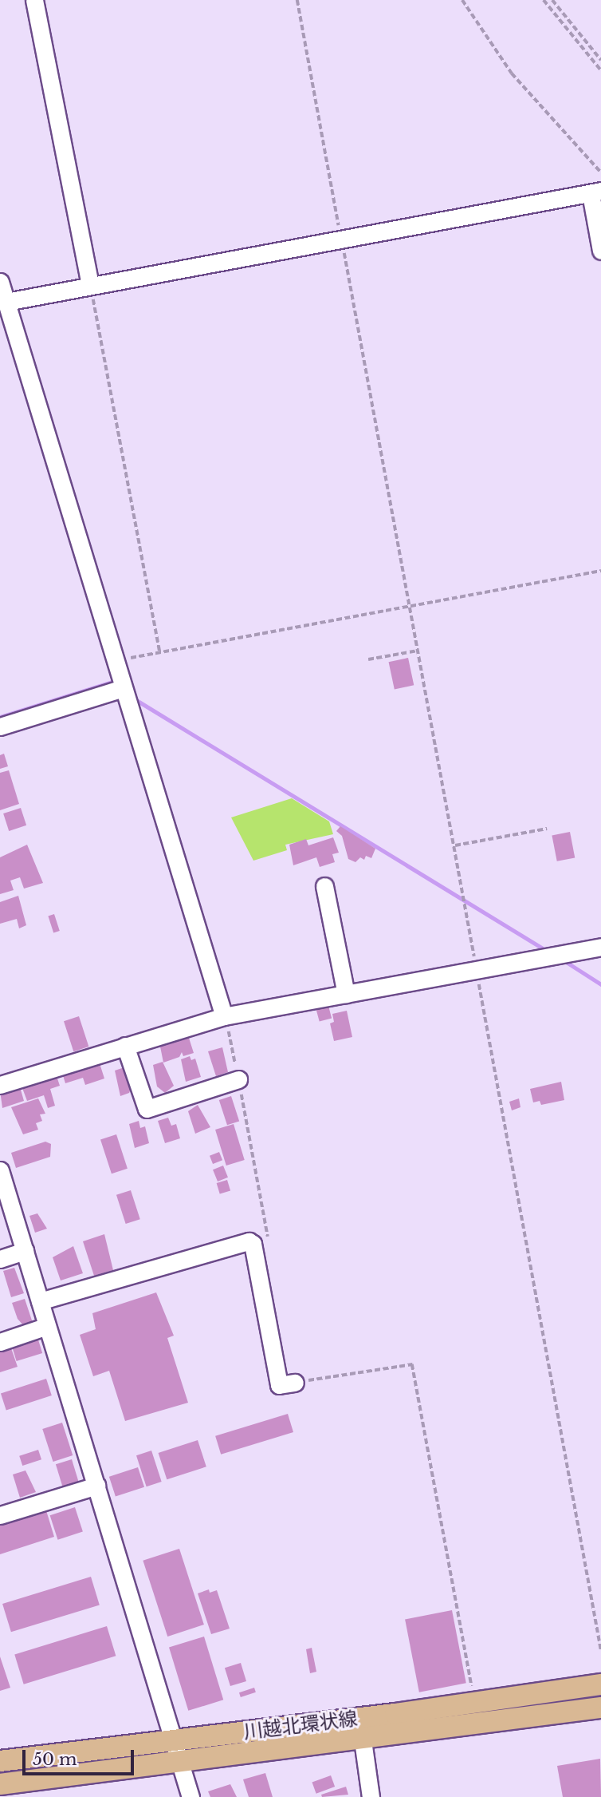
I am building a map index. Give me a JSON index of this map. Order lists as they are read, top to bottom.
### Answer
{
  "streets": {
    "main road": ["川越北環状線"]
  },
  "scale_bar": "50 m"
}
